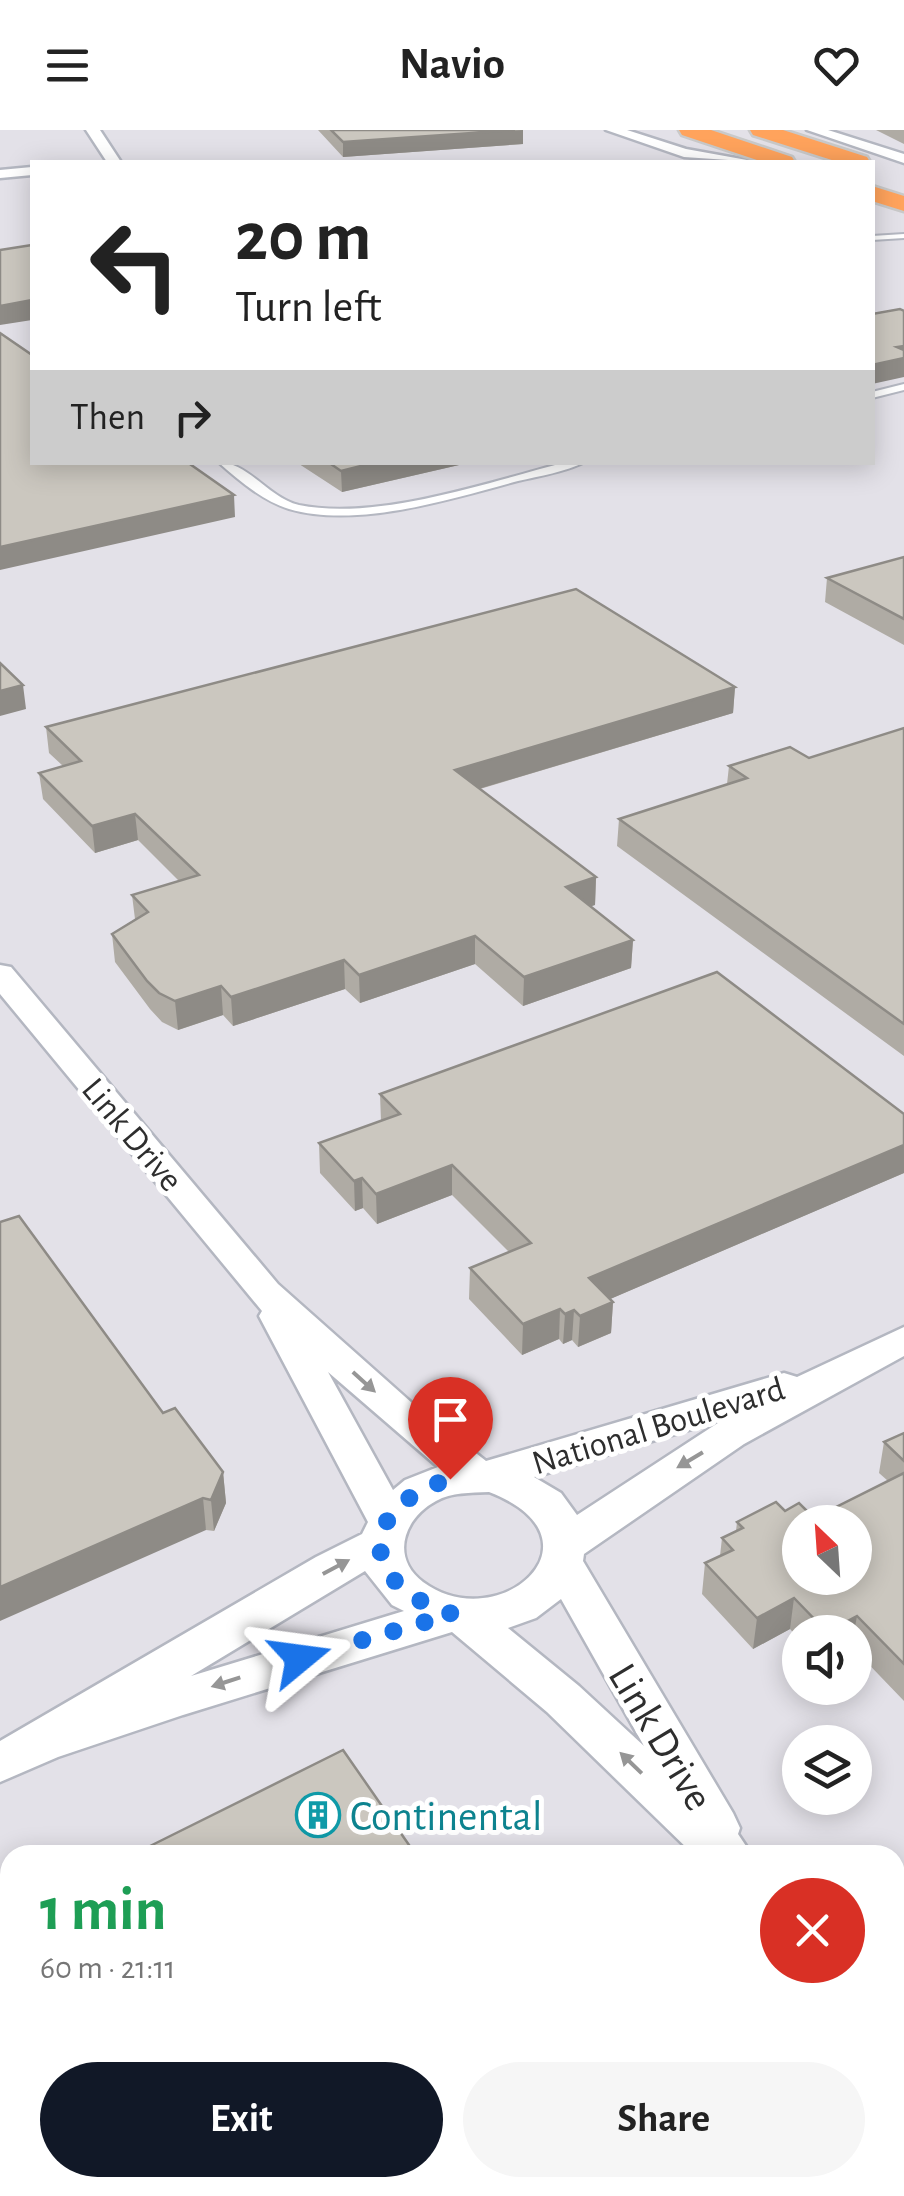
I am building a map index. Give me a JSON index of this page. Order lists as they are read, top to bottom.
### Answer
{
  "streets": {
    "street": ["Link Drive", "National Boulevard"]
  },
  "crossings": [
    ["Link Drive", "National Boulevard"]
  ],
  "places": {
    "building": ["Continental"]
  },
  "north": "top left",
  "page": {
    "header": "Navio",
    "turn": ["20 m", "Turn left"],
    "then": "Then",
    "heading": ["1 min", "60 m · 21:11"],
    "buttons": ["Exit", "Share"]
  }
}
